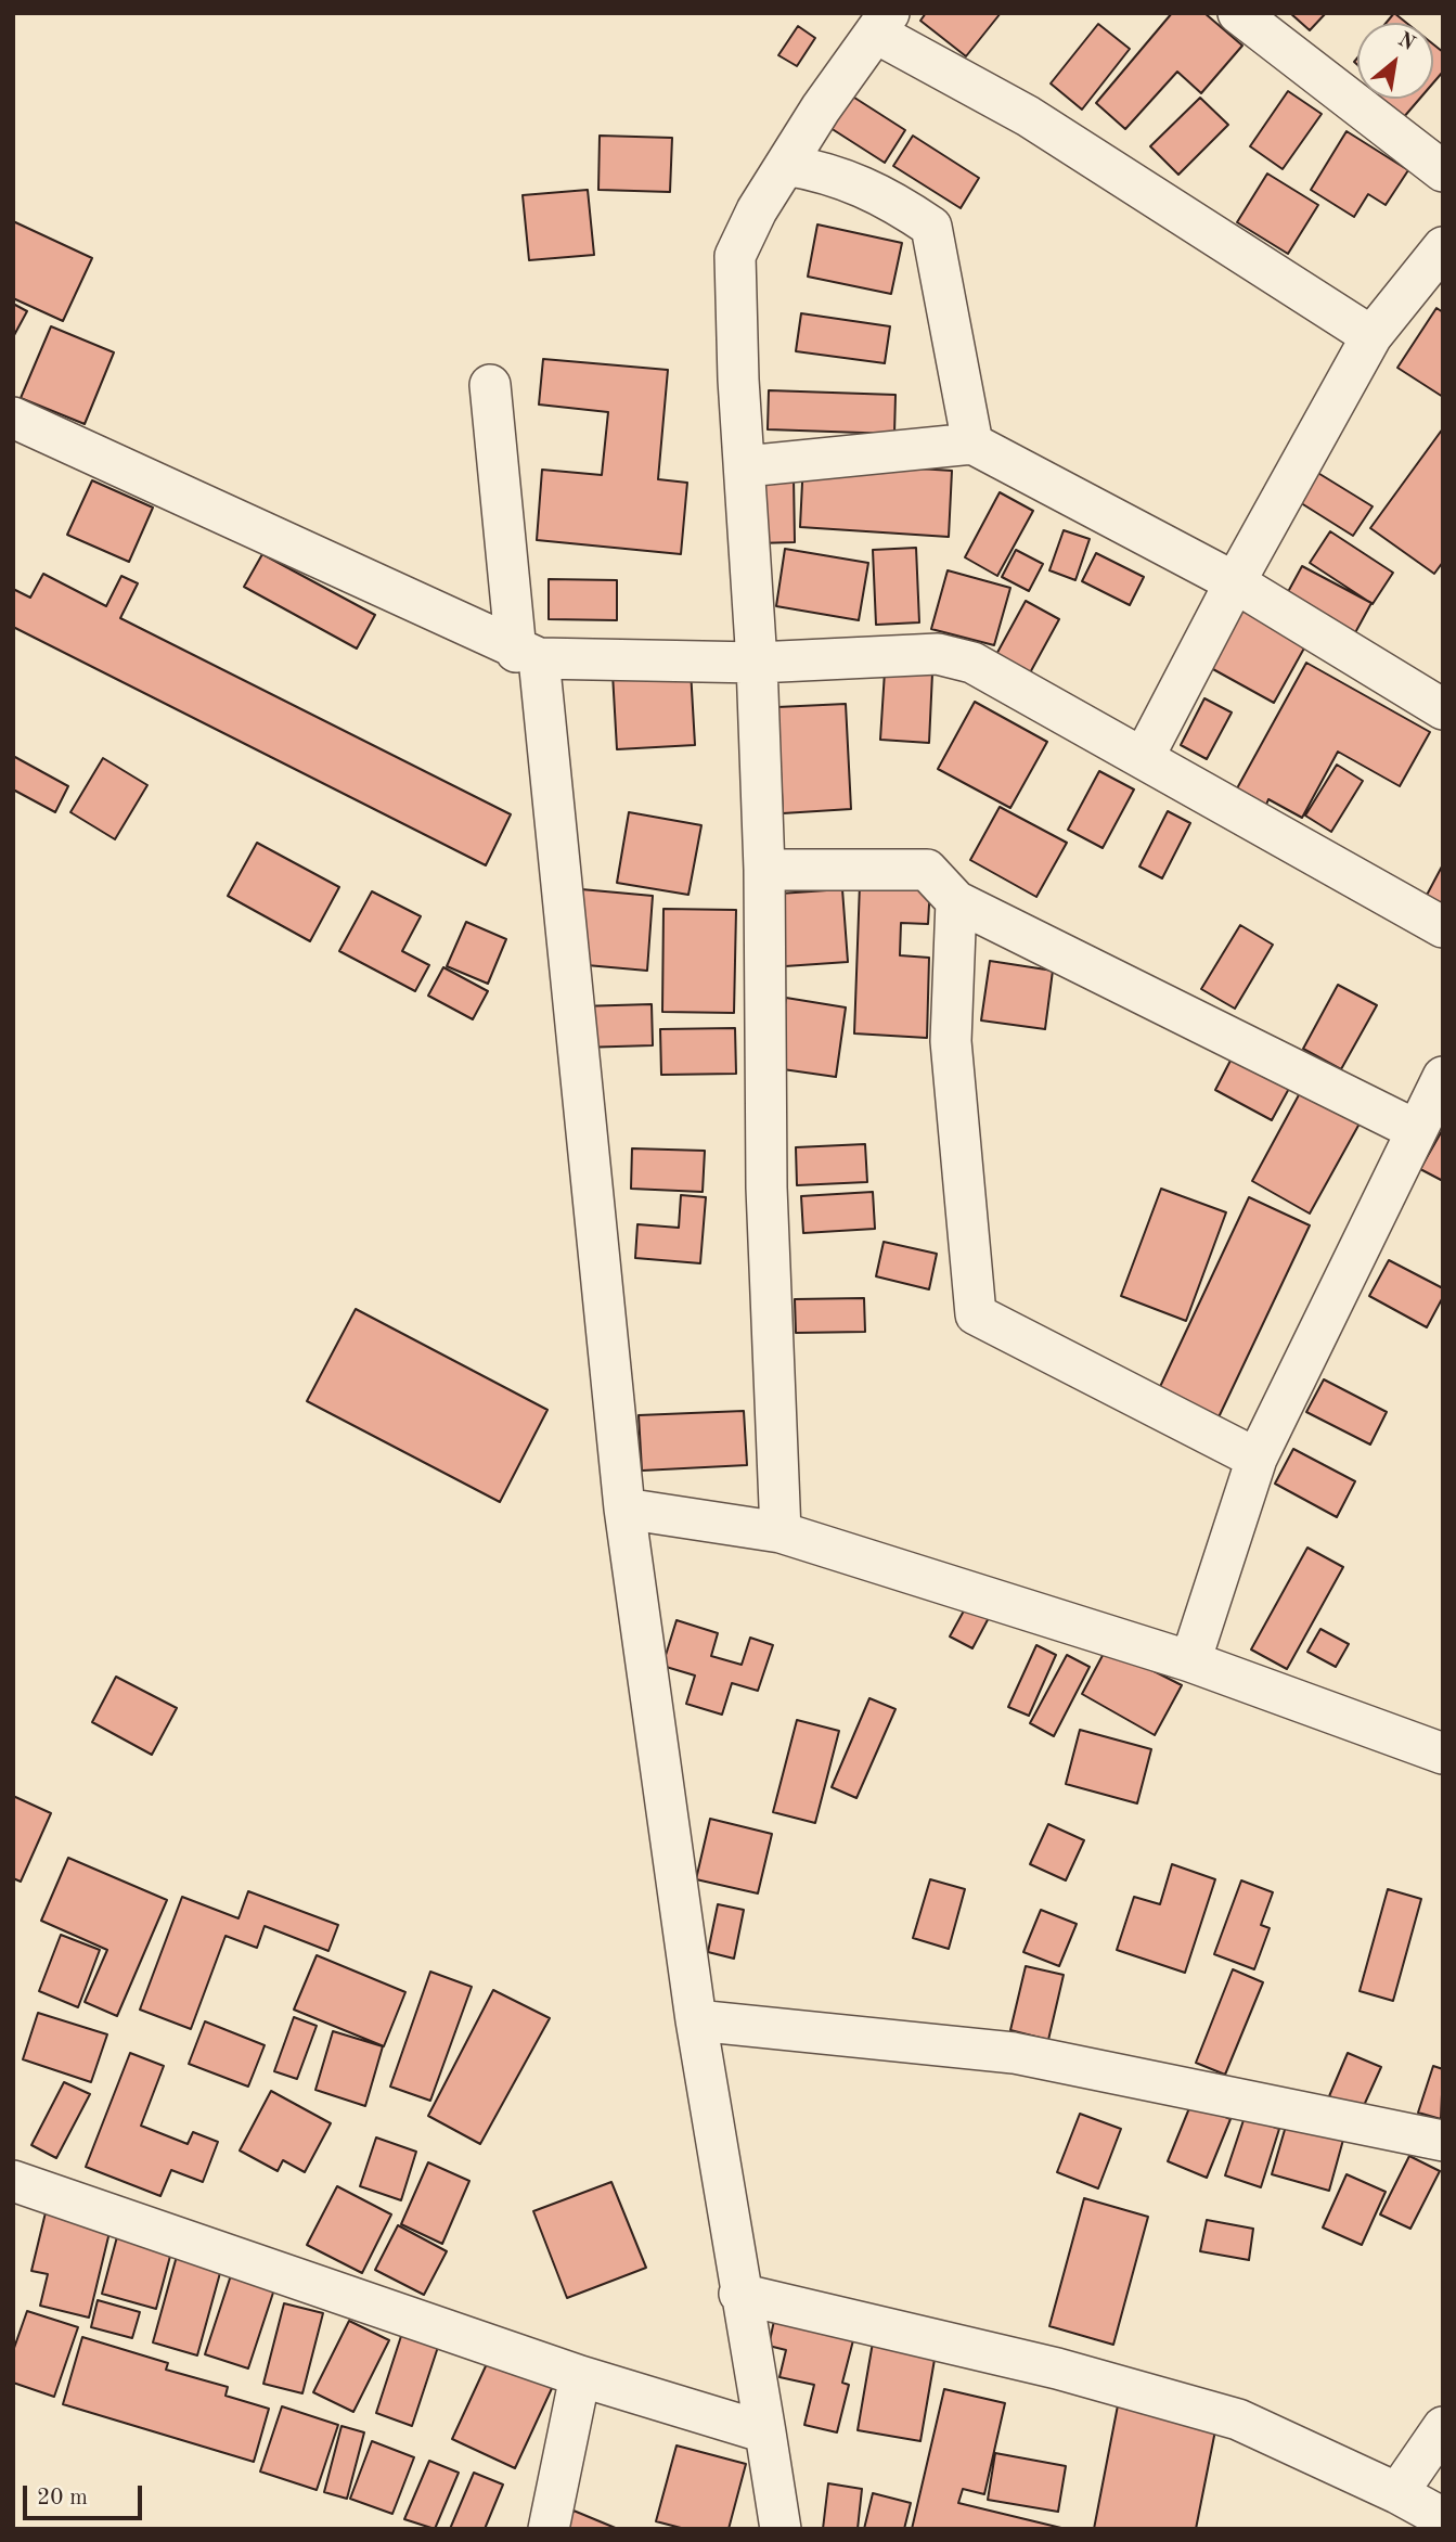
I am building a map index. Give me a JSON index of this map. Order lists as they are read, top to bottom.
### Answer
{
  "scale_bar": "20 m",
  "north": "top right"
}
